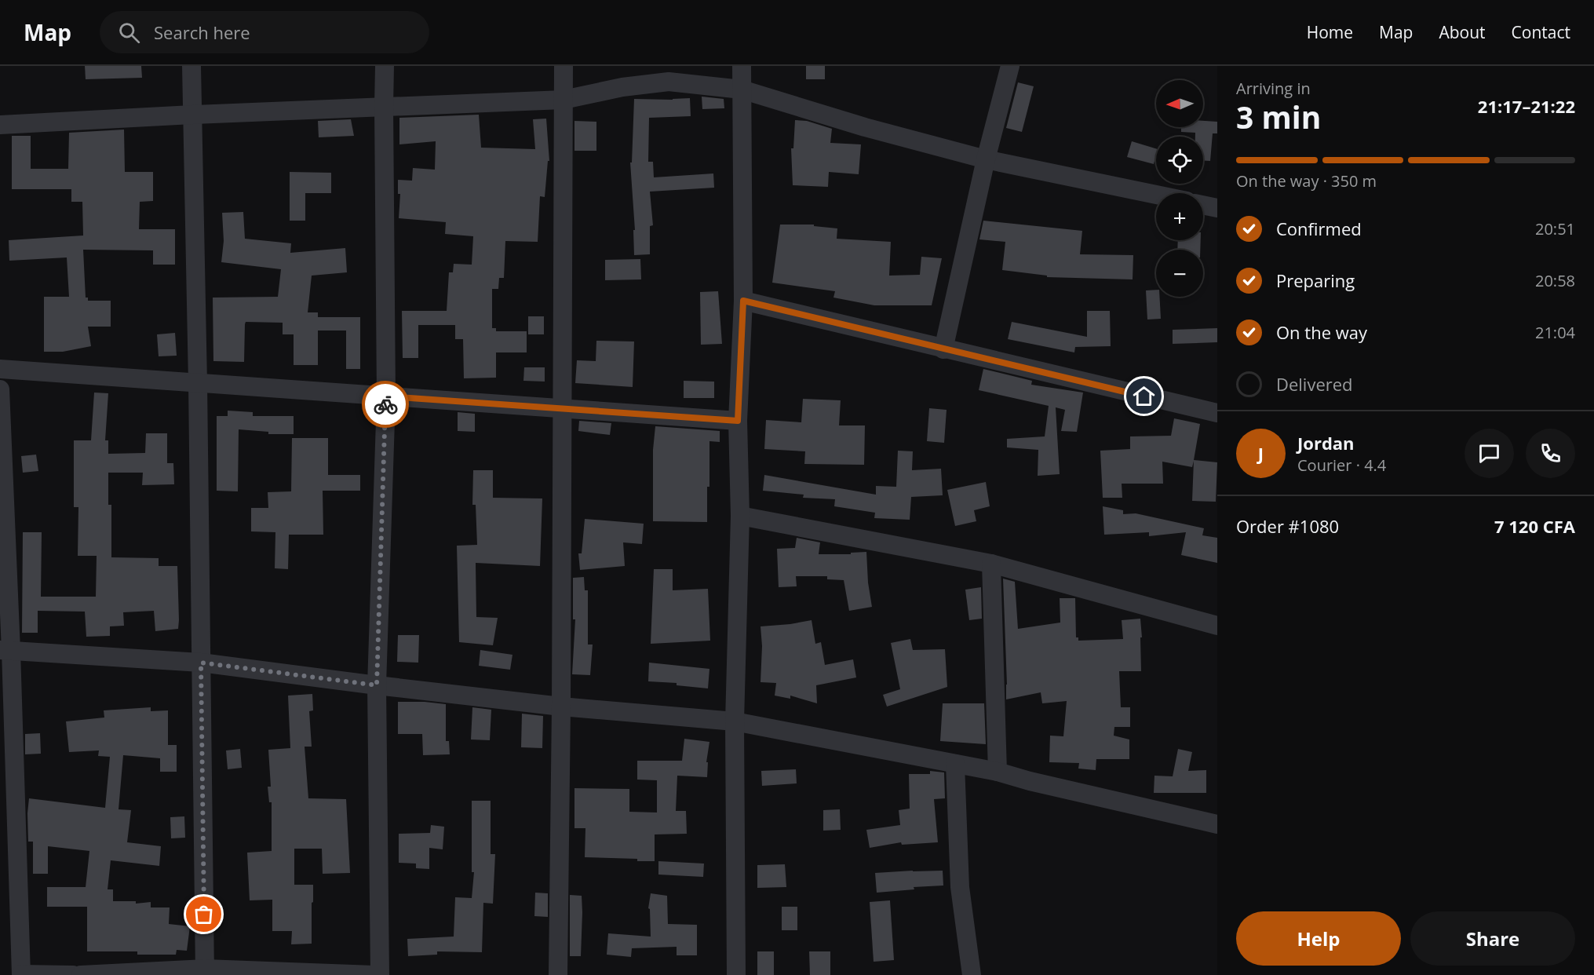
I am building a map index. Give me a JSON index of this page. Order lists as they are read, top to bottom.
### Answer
{
  "north": "left",
  "page": {
    "header": "Map",
    "search": "Search here",
    "nav": [
      "Home",
      "Map",
      "About",
      "Contact"
    ],
    "heading": ["3 min", "Arriving in", "21:17–21:22"],
    "panel": [
      "Jordan",
      "Courier · 4.4",
      "Order #1080",
      "7 120 CFA"
    ],
    "map_buttons": ["+", "−"],
    "bar": "On the way · 350 m",
    "list": [
      ["Confirmed", "20:51"],
      ["Preparing", "20:58"],
      ["On the way", "21:04"],
      "Delivered"
    ],
    "round": "J",
    "buttons": ["Help", "Share"]
  }
}
